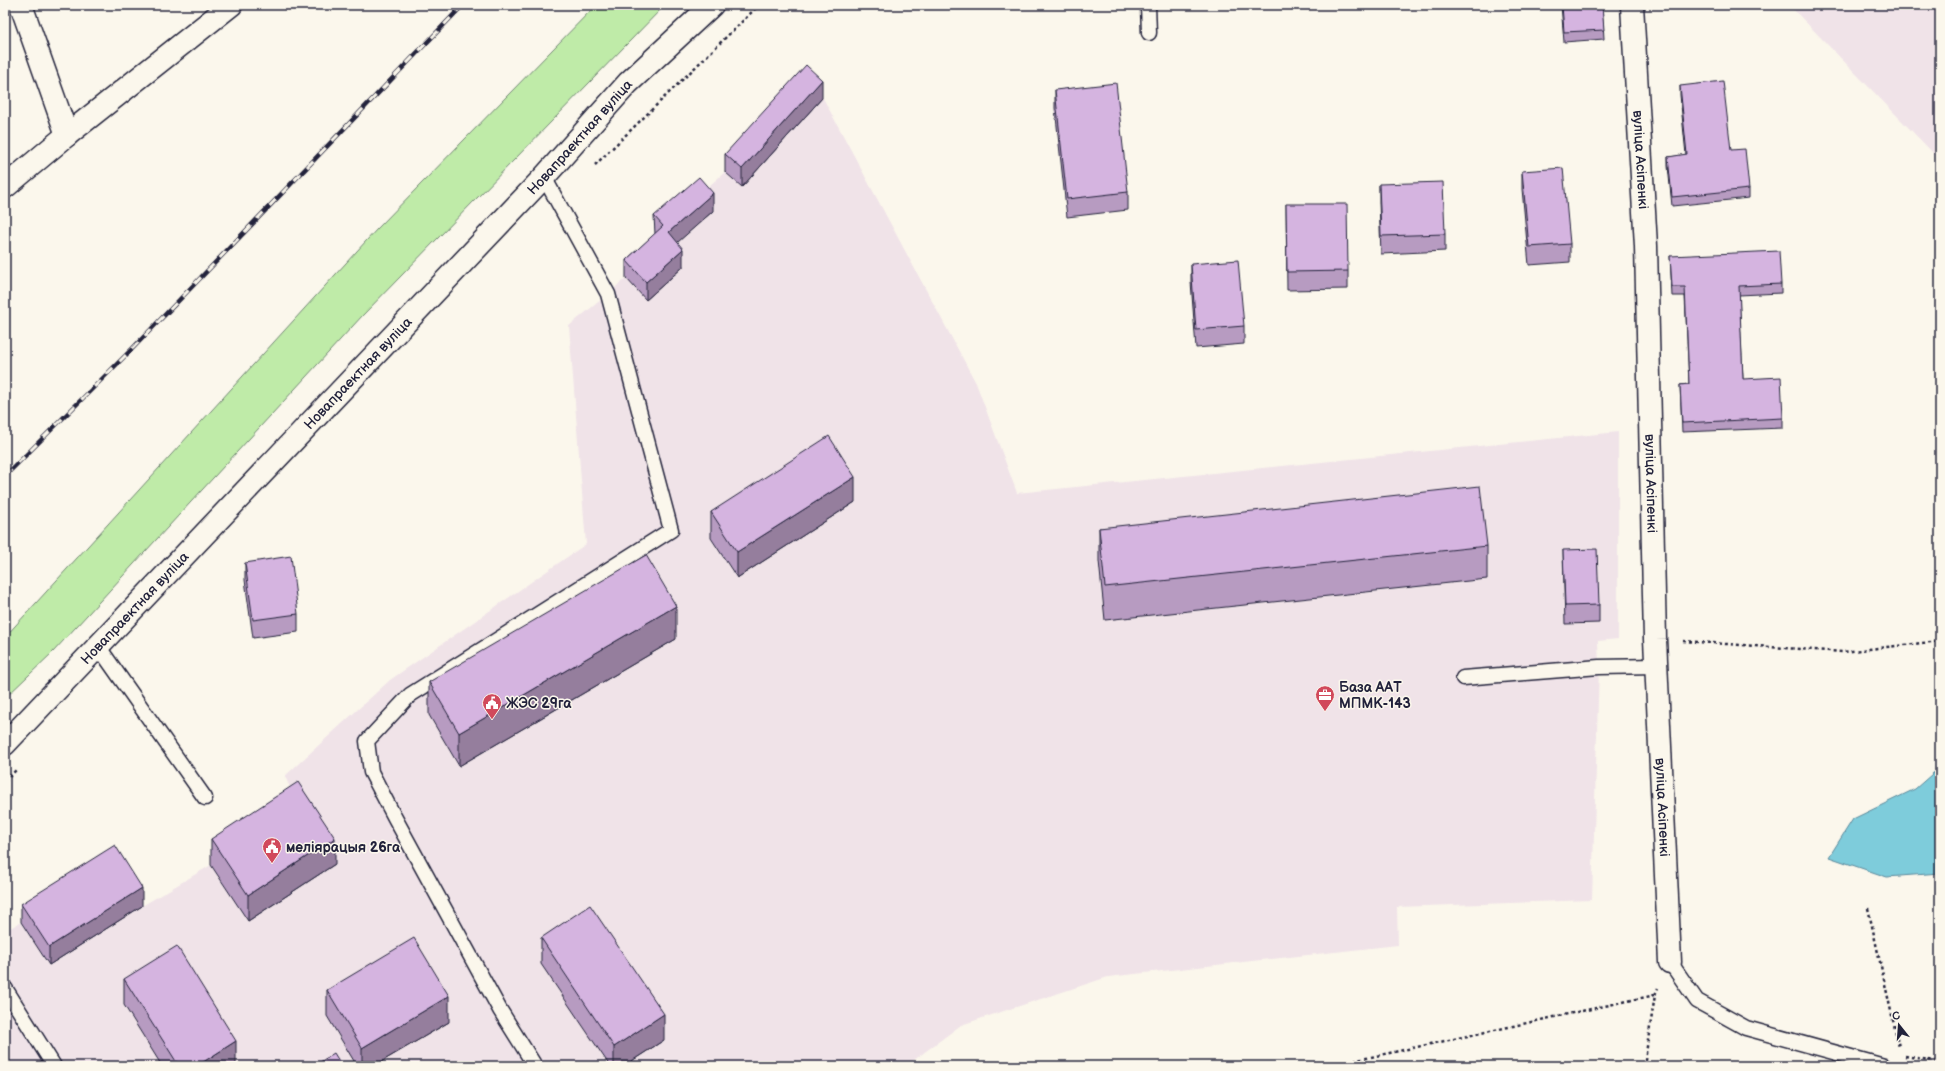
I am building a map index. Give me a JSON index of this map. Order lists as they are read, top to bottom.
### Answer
{
  "streets": {
    "street": ["Новапраектная вуліца", "вуліца Асіпенкі"]
  },
  "places": {
    "office": ["База ААТ МПМК-143"],
    "public building": ["ЖЭС 29га", "меліярацыя 26га"]
  },
  "north": "top"
}
